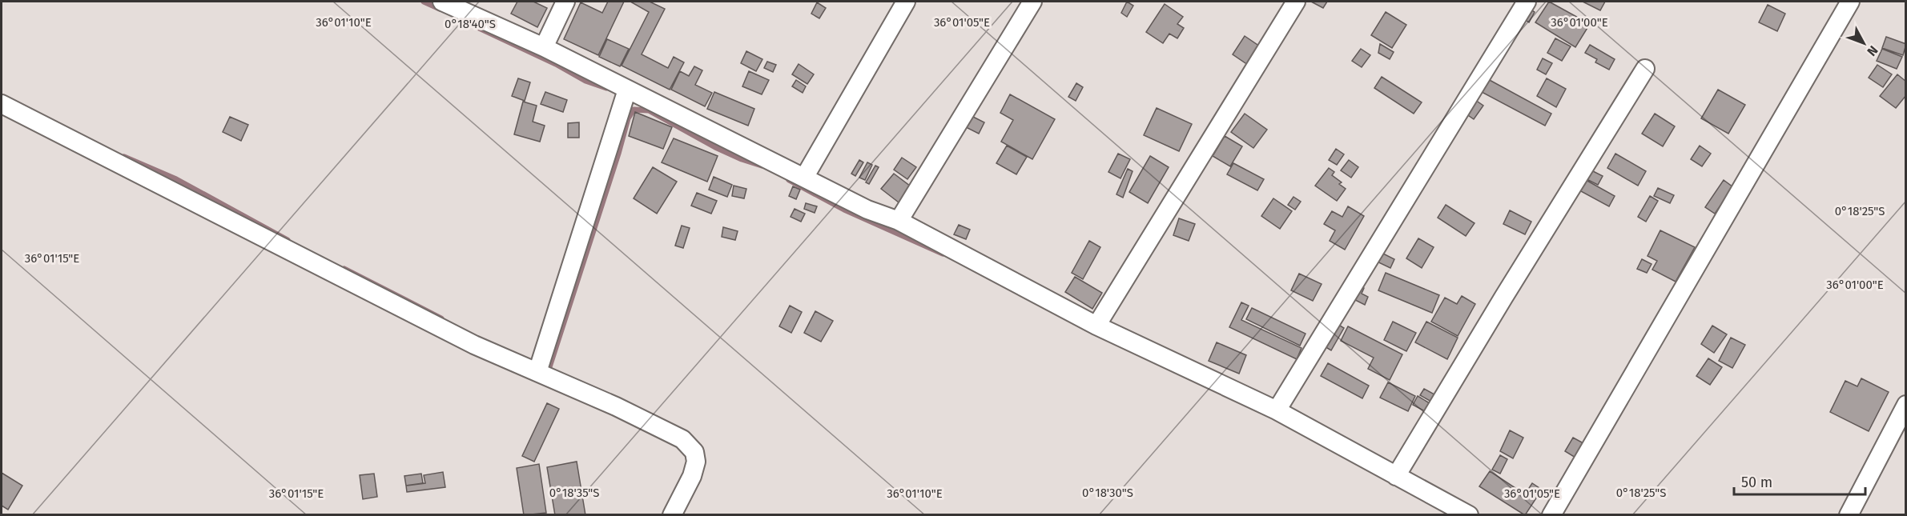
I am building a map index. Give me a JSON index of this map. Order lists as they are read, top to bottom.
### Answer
{
  "scale_bar": "50 m",
  "north": "bottom right",
  "coordinates": [
    "36°01'10\"E",
    "36°01'05\"E",
    "36°01'00\"E",
    "0°18'40\"S",
    "0°18'25\"S",
    "36°01'15\"E",
    "0°18'35\"S",
    "0°18'30\"S"
  ]
}
